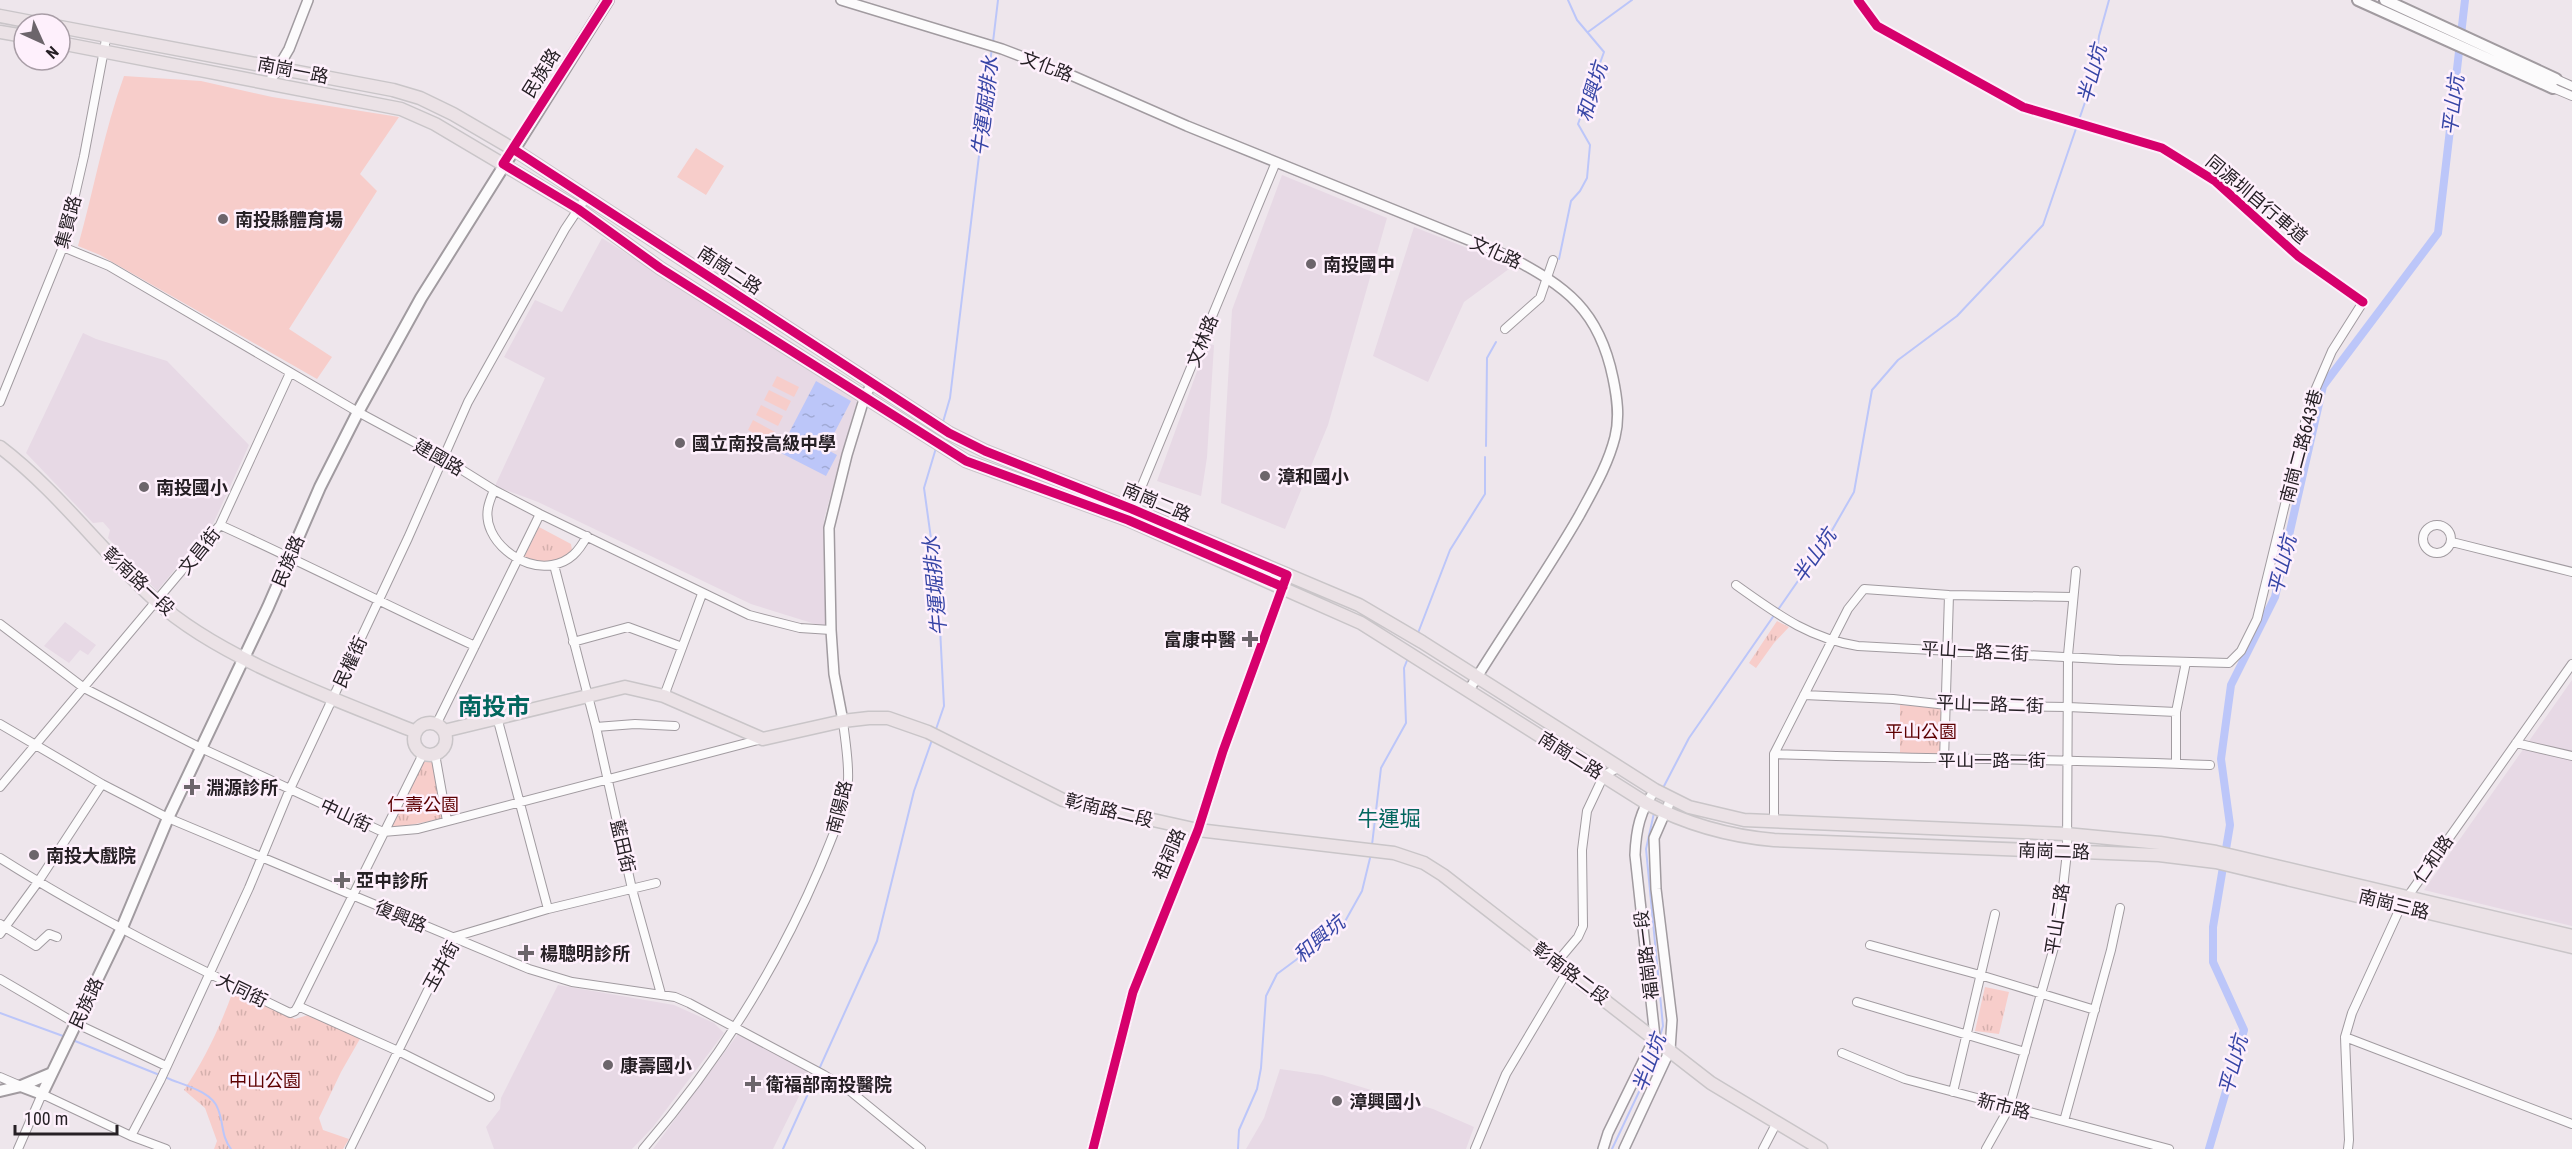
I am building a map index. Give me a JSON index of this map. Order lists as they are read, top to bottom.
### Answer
{
  "streets": {
    "main road": [
      "南崗一路",
      "民族路",
      "南崗二路",
      "彰南路一段",
      "彰南路二段",
      "南崗三路"
    ],
    "street": [
      "文化路",
      "集賢路",
      "文林路",
      "南崗二路643巷",
      "建國路",
      "文昌街",
      "平山一路三街",
      "民權街",
      "平山一路二街",
      "平山一路一街",
      "南陽路",
      "中山街",
      "藍田街",
      "祖祠路",
      "仁和路",
      "復興路",
      "平山二路",
      "福崗路一段",
      "玉井街",
      "大同街",
      "新市路"
    ],
    "cycle path": ["同源圳自行車道"]
  },
  "crossings": [
    ["文化路", "南崗二路"],
    ["文化路", "文林路"],
    ["南崗一路", "民族路"],
    ["南崗一路", "集賢路"],
    ["南崗一路", "南崗二路"],
    ["民族路", "南崗二路"],
    ["民族路", "建國路"],
    ["民族路", "彰南路一段"],
    ["民族路", "中山街"],
    ["民族路", "復興路"],
    ["民族路", "大同街"],
    ["集賢路", "建國路"],
    ["南崗二路", "文林路"],
    ["南崗二路", "民權街"],
    ["南崗二路", "南陽路"],
    ["南崗二路", "祖祠路"],
    ["南崗二路", "南崗三路"],
    ["南崗二路", "平山二路"],
    ["南崗二路", "福崗路一段"],
    ["南崗二路643巷", "平山一路三街"],
    ["建國路", "文昌街"],
    ["建國路", "民權街"],
    ["建國路", "南陽路"],
    ["文昌街", "彰南路一段"],
    ["文昌街", "中山街"],
    ["文昌街", "復興路"],
    ["彰南路一段", "民權街"],
    ["平山一路三街", "平山二路"],
    ["民權街", "中山街"],
    ["民權街", "復興路"],
    ["民權街", "大同街"],
    ["平山一路二街", "平山二路"],
    ["平山一路一街", "平山二路"],
    ["南陽路", "彰南路二段"],
    ["南陽路", "復興路"],
    ["彰南路二段", "中山街"],
    ["彰南路二段", "祖祠路"],
    ["彰南路二段", "福崗路一段"],
    ["中山街", "藍田街"],
    ["藍田街", "復興路"],
    ["藍田街", "玉井街"],
    ["仁和路", "南崗三路"],
    ["復興路", "玉井街"],
    ["平山二路", "新市路"],
    ["玉井街", "大同街"]
  ],
  "districts": ["南投市", "牛運堀"],
  "water": [
    "半山坑",
    "和興坑",
    "平山坑",
    "牛運堀排水"
  ],
  "parks": ["平山公園", "仁壽公園", "中山公園"],
  "places": {
    "other": [
      "南投縣體育場",
      "南投國中",
      "國立南投高級中學",
      "漳和國小",
      "南投國小",
      "南投大戲院",
      "康壽國小",
      "漳興國小"
    ],
    "health": [
      "富康中醫",
      "淵源診所",
      "亞中診所",
      "楊聰明診所",
      "衛福部南投醫院"
    ]
  },
  "scale_bar": "100 m",
  "north": "bottom right"
}
